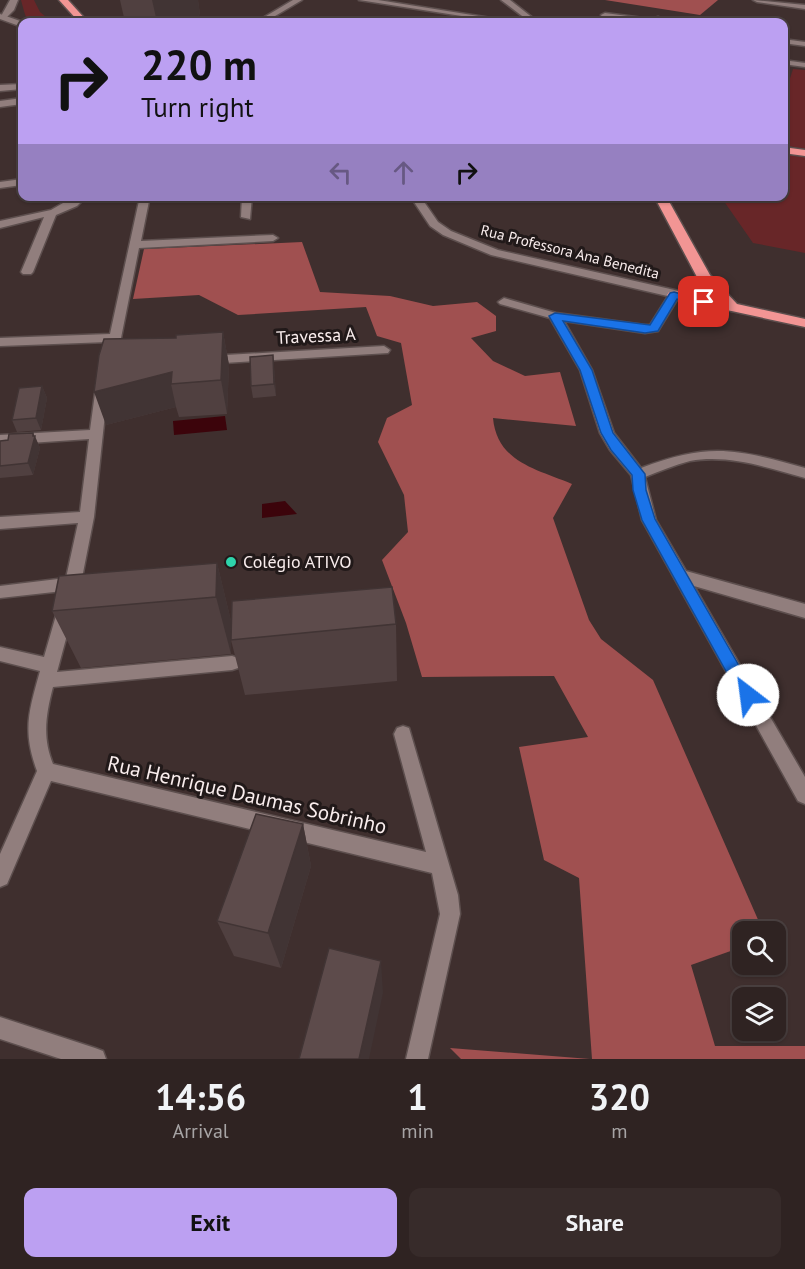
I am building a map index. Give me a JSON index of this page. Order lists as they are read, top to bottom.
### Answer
{
  "streets": {
    "highway": ["Rua Professora Ana Benedita"],
    "street": ["Travessa A", "Rua Henrique Daumas Sobrinho"]
  },
  "places": ["Colégio ATIVO"],
  "page": {
    "turn": ["220 m", "Turn right"],
    "eta": [
      "14:56",
      "Arrival",
      "1",
      "min",
      "320",
      "m"
    ],
    "buttons": ["Exit", "Share"]
  }
}
